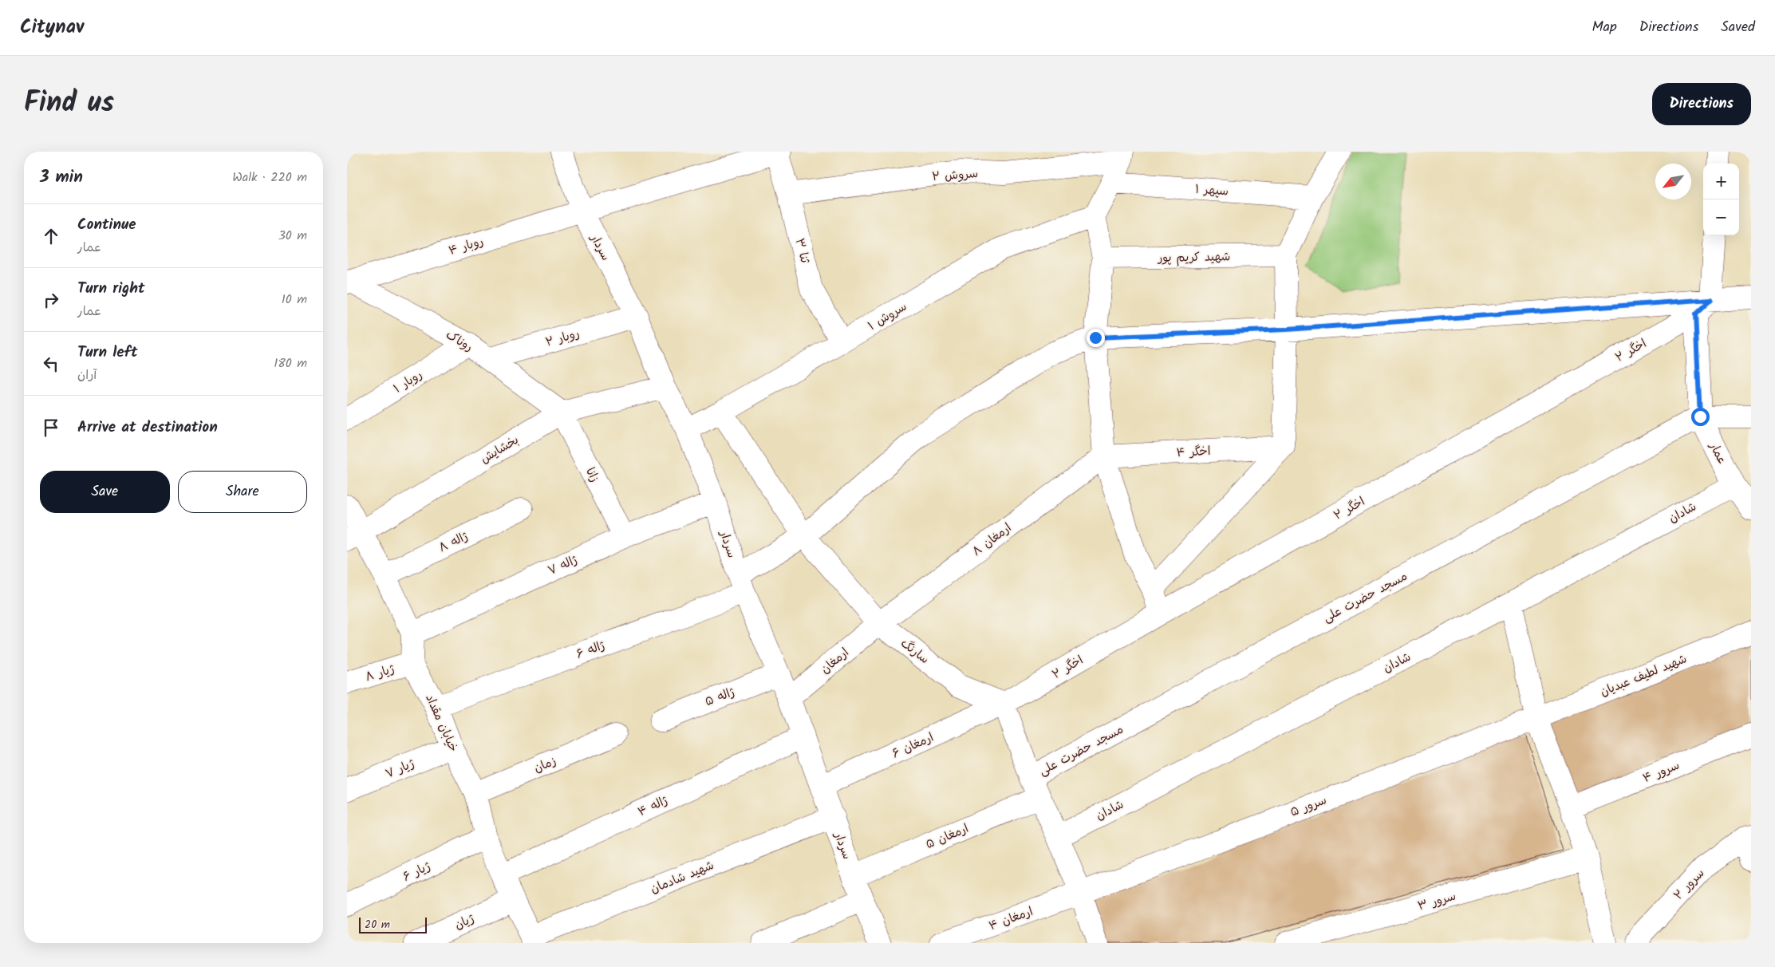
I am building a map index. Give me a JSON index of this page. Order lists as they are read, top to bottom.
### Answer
{
  "streets": {
    "street": [
      "سروش ۲",
      "سپهر ۱",
      "روبار ۴",
      "سردار",
      "ثنا ۳",
      "شهید کریم پور",
      "سروش ۱",
      "روبار ۲",
      "روناک",
      "اخگر ۲",
      "روبار ۱",
      "بخشایش",
      "اخگر ۴",
      "عمار",
      "زانا",
      "شادان",
      "ارمغان ۸",
      "ژاله ۸",
      "ژاله ۷",
      "مسجد حضرت علی",
      "ژاله ۶",
      "سارنگ",
      "ارمغان",
      "ژیار ۸",
      "شهید لطیف عبدیان",
      "ژاله ۵",
      "خیابان مقداد",
      "ارمغان ۶",
      "زمان",
      "ژیار ۷",
      "سرور ۴",
      "ژاله ۴",
      "سرور ۵",
      "ارمغان ۵",
      "ژیار ۶",
      "شهید شادمان",
      "سرور ۲",
      "سرور ۳",
      "ارمغان ۴",
      "ژیان"
    ]
  },
  "crossings": [
    ["سروش ۲", "ثنا ۳"],
    ["روبار ۴", "سردار"],
    ["روبار ۴", "ثنا ۳"],
    ["روبار ۴", "روناک"],
    ["سردار", "سروش ۱"],
    ["سردار", "روبار ۲"],
    ["سردار", "بخشایش"],
    ["سردار", "ژاله ۷"],
    ["سردار", "ژاله ۶"],
    ["سردار", "ارمغان"],
    ["سردار", "ژاله ۵"],
    ["سردار", "ارمغان ۶"],
    ["سردار", "ژاله ۴"],
    ["سردار", "ارمغان ۵"],
    ["سردار", "شهید شادمان"],
    ["ثنا ۳", "سروش ۱"],
    ["سروش ۱", "سارنگ"],
    ["روبار ۲", "روناک"],
    ["روناک", "روبار ۱"],
    ["روناک", "بخشایش"],
    ["روناک", "زانا"],
    ["اخگر ۲", "عمار"],
    ["اخگر ۲", "سارنگ"],
    ["اخگر ۲", "ارمغان ۶"],
    ["بخشایش", "زانا"],
    ["اخگر ۴", "ارمغان ۸"],
    ["عمار", "شادان"],
    ["عمار", "مسجد حضرت علی"],
    ["زانا", "ژاله ۷"],
    ["ارمغان ۸", "سارنگ"],
    ["ارمغان ۸", "ارمغان"],
    ["ژاله ۶", "سارنگ"],
    ["ژاله ۶", "خیابان مقداد"],
    ["سارنگ", "ارمغان"],
    ["سارنگ", "ارمغان ۶"],
    ["ژیار ۸", "خیابان مقداد"],
    ["شهید لطیف عبدیان", "سرور ۵"],
    ["خیابان مقداد", "زمان"],
    ["خیابان مقداد", "ژیار ۷"],
    ["خیابان مقداد", "ژاله ۴"],
    ["خیابان مقداد", "ژیار ۶"],
    ["خیابان مقداد", "شهید شادمان"],
    ["خیابان مقداد", "ژیان"],
    ["سرور ۵", "ارمغان ۴"]
  ],
  "scale_bar": "20 m",
  "north": "bottom left",
  "page": {
    "header": "Citynav",
    "nav": ["Map", "Directions", "Saved"],
    "title": "Find us",
    "buttons": [
      "Directions",
      ["Save", "Share"]
    ],
    "heading": ["3 min", "Walk · 220 m"],
    "map_buttons": ["+", "−"],
    "list": [
      ["Continue", "عمار", "30 m"],
      ["Turn right", "عمار", "10 m"],
      ["Turn left", "آران", "180 m"],
      "Arrive at destination"
    ],
    "scale": "20 m"
  }
}
